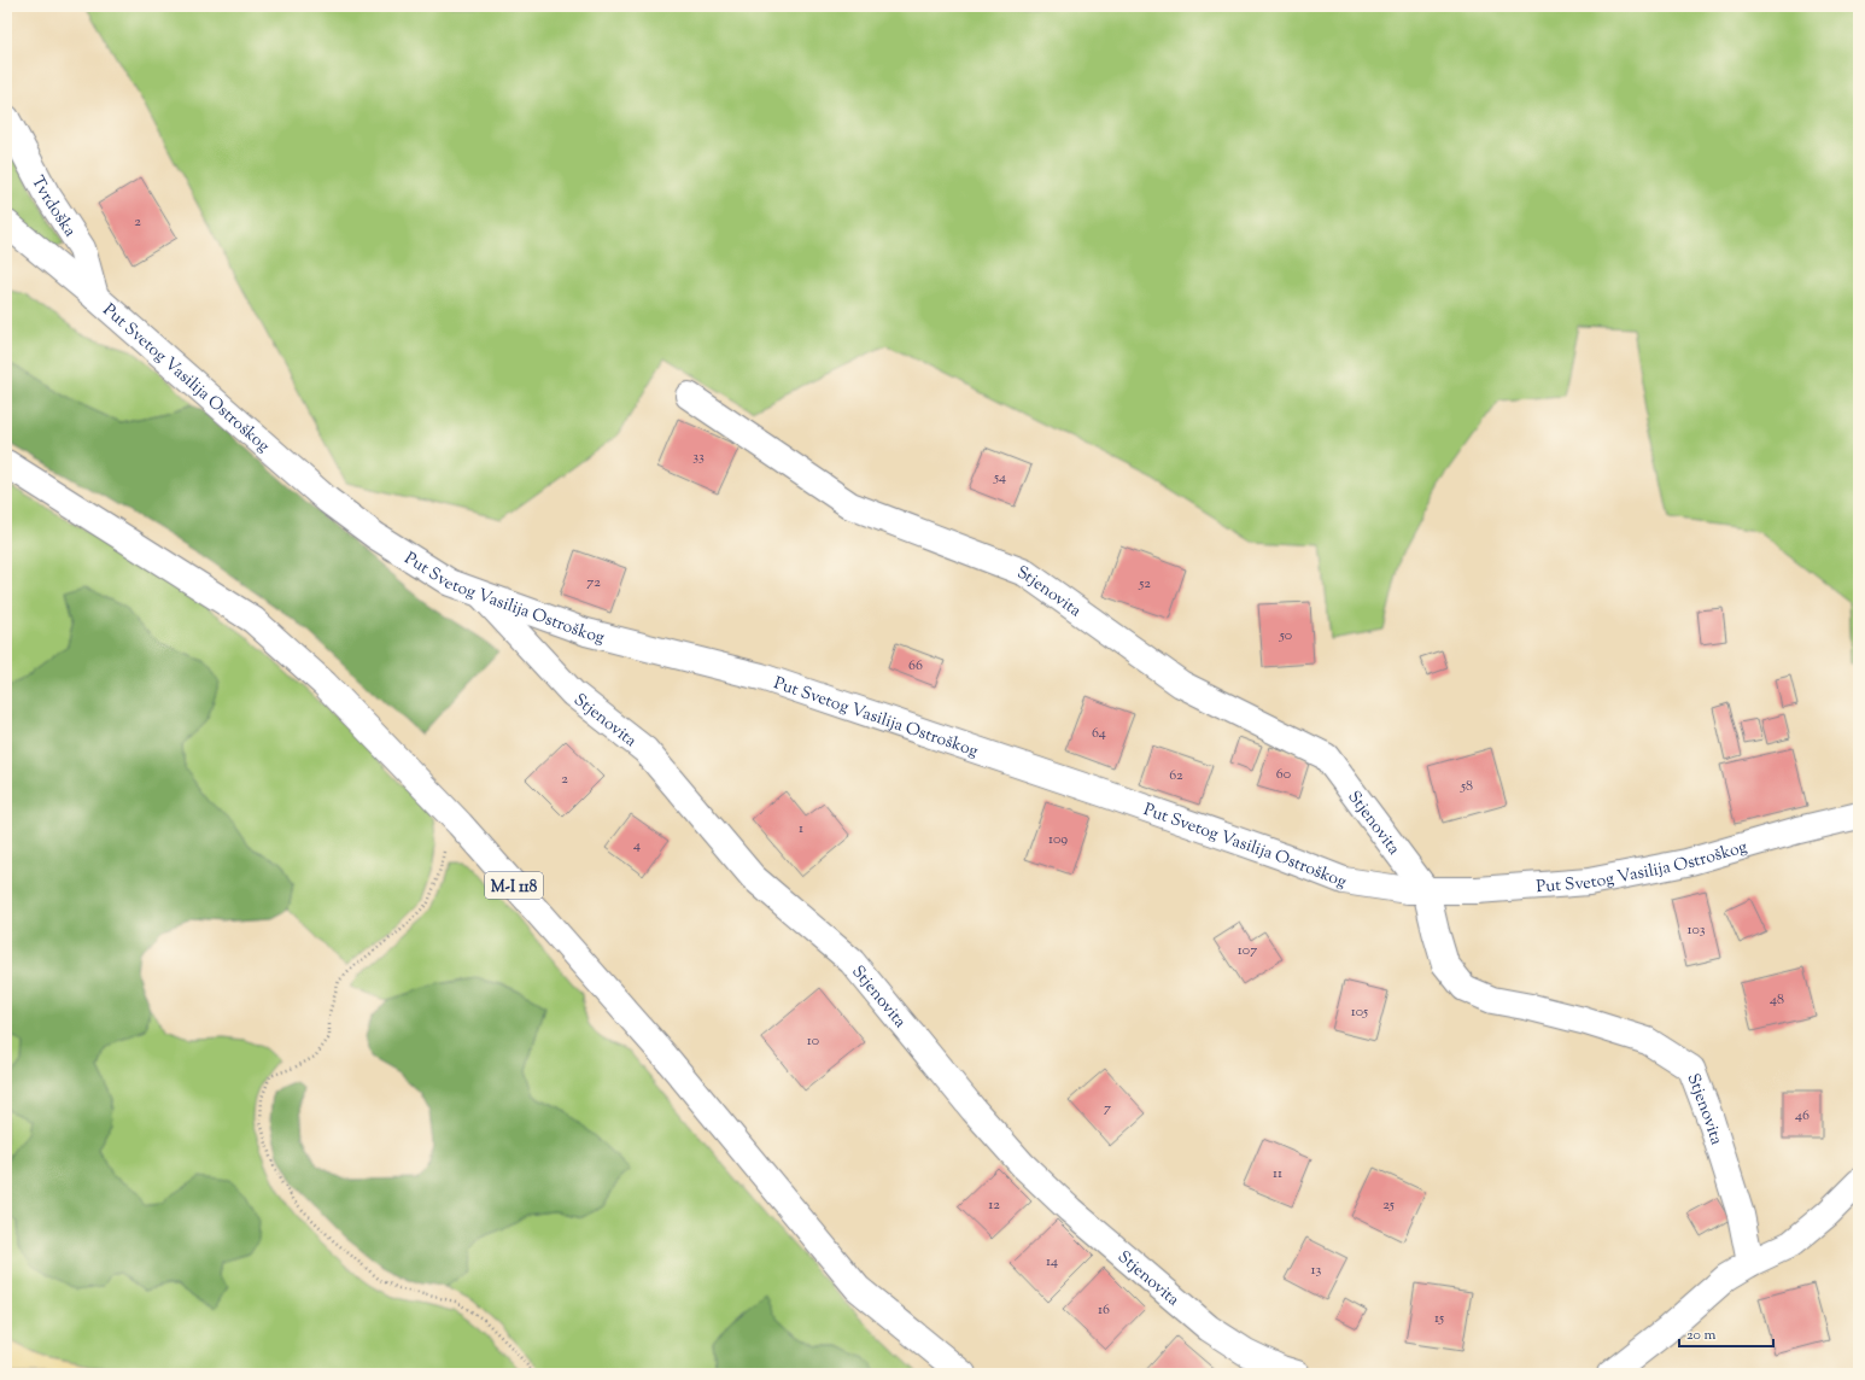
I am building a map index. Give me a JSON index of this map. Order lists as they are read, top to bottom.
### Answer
{
  "streets": {
    "street": [
      "Tvrdoška",
      "Put Svetog Vasilija Ostroškog",
      "Stjenovita",
      "M-I 118"
    ]
  },
  "crossings": [
    ["Tvrdoška", "Put Svetog Vasilija Ostroškog"],
    ["Put Svetog Vasilija Ostroškog", "Stjenovita"]
  ],
  "house_numbers": [
    "2",
    "33",
    "54",
    "72",
    "52",
    "50",
    "66",
    "64",
    "60",
    "62",
    "2",
    "58",
    "1",
    "109",
    "4",
    "103",
    "107",
    "48",
    "105",
    "10",
    "7",
    "46",
    "11",
    "12",
    "25",
    "14",
    "13",
    "16",
    "15"
  ],
  "scale_bar": "20 m"
}
